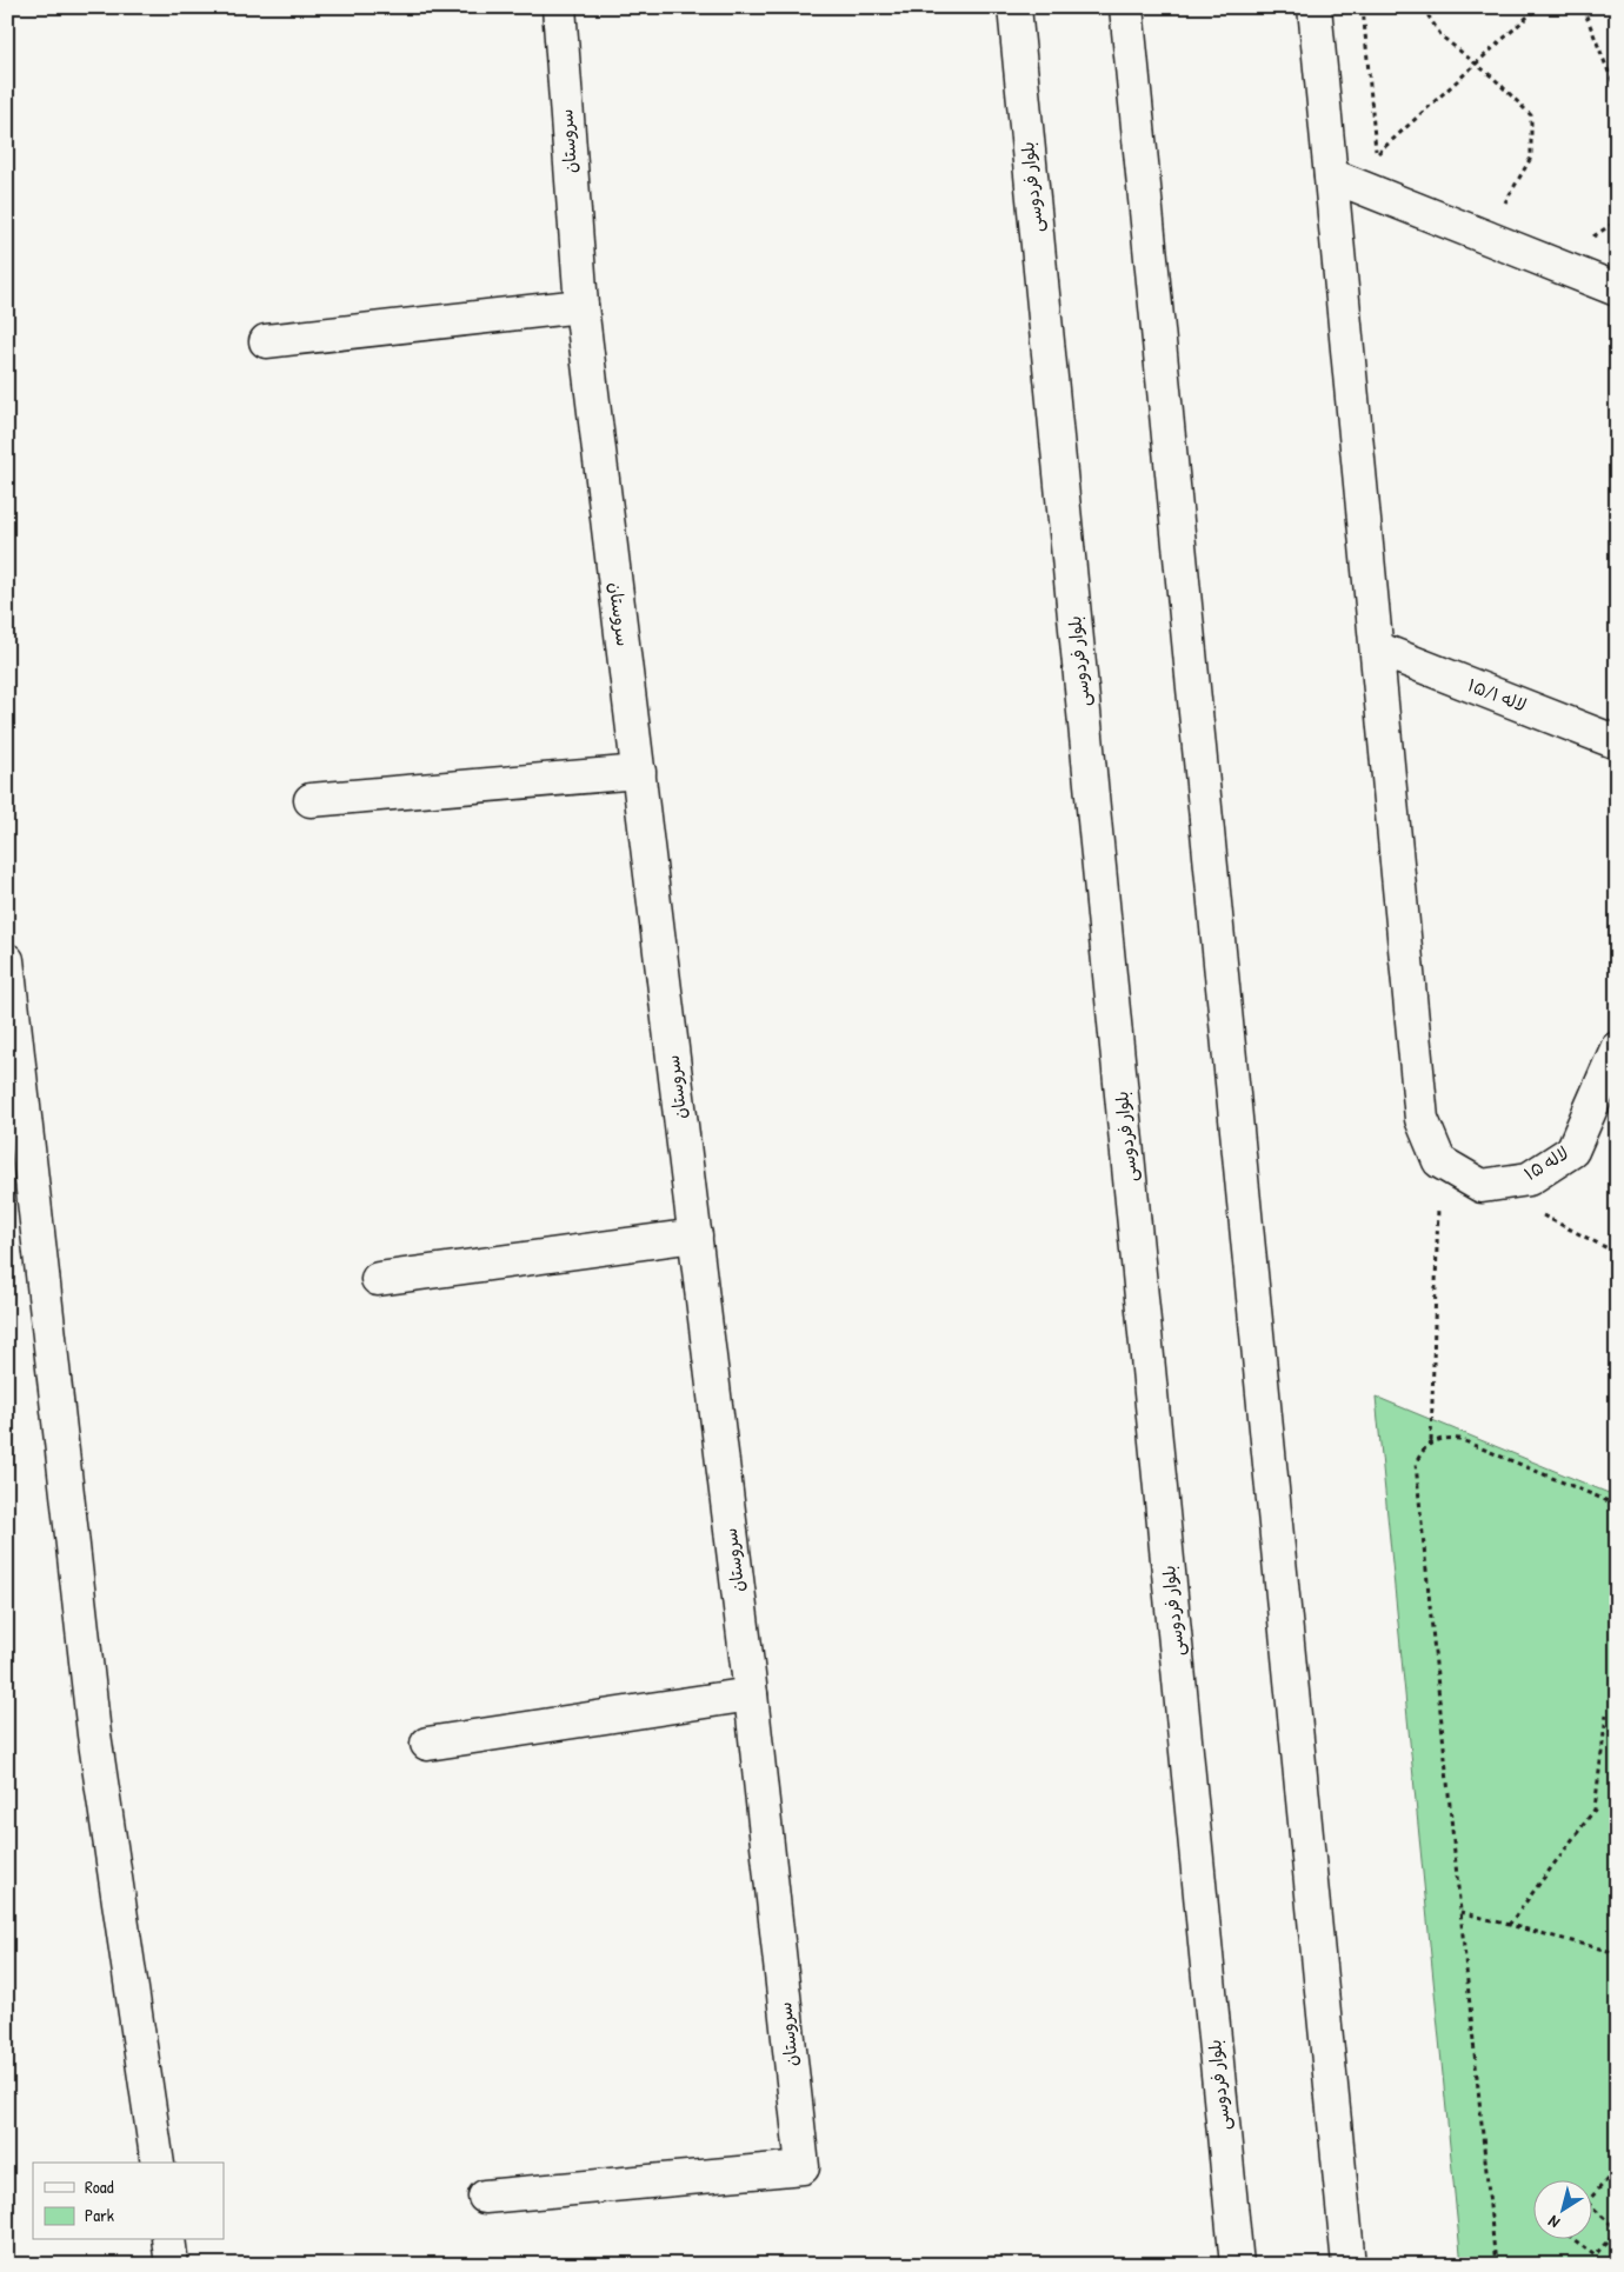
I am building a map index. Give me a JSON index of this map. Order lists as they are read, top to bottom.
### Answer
{
  "streets": {
    "street": [
      "سروستان",
      "بلوار فردوسی",
      "لاله ۱۵/۱",
      "لاله ۱۵"
    ]
  },
  "legend": ["Road", "Park"],
  "north": "bottom left"
}
